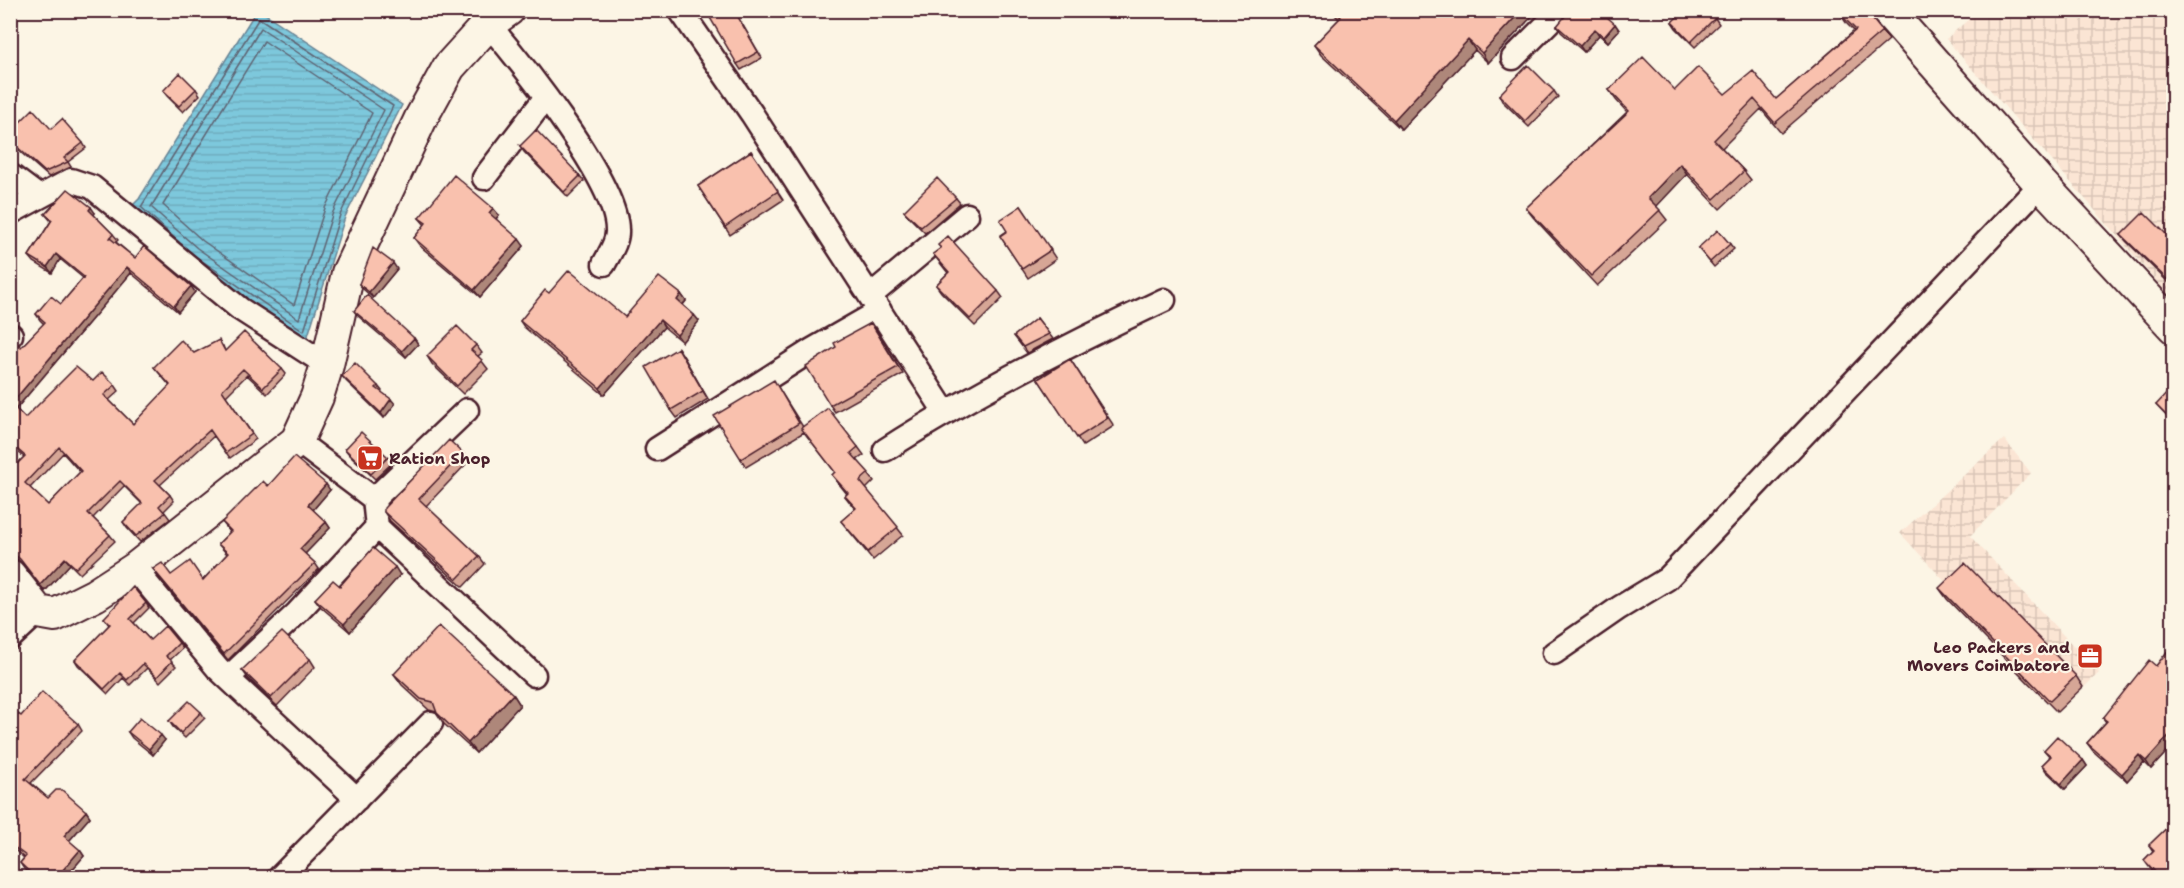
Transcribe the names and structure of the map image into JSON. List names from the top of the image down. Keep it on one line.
{"places":{"supermarket":["Ration Shop"],"office":["Leo Packers and Movers Coimbatore"]}}
